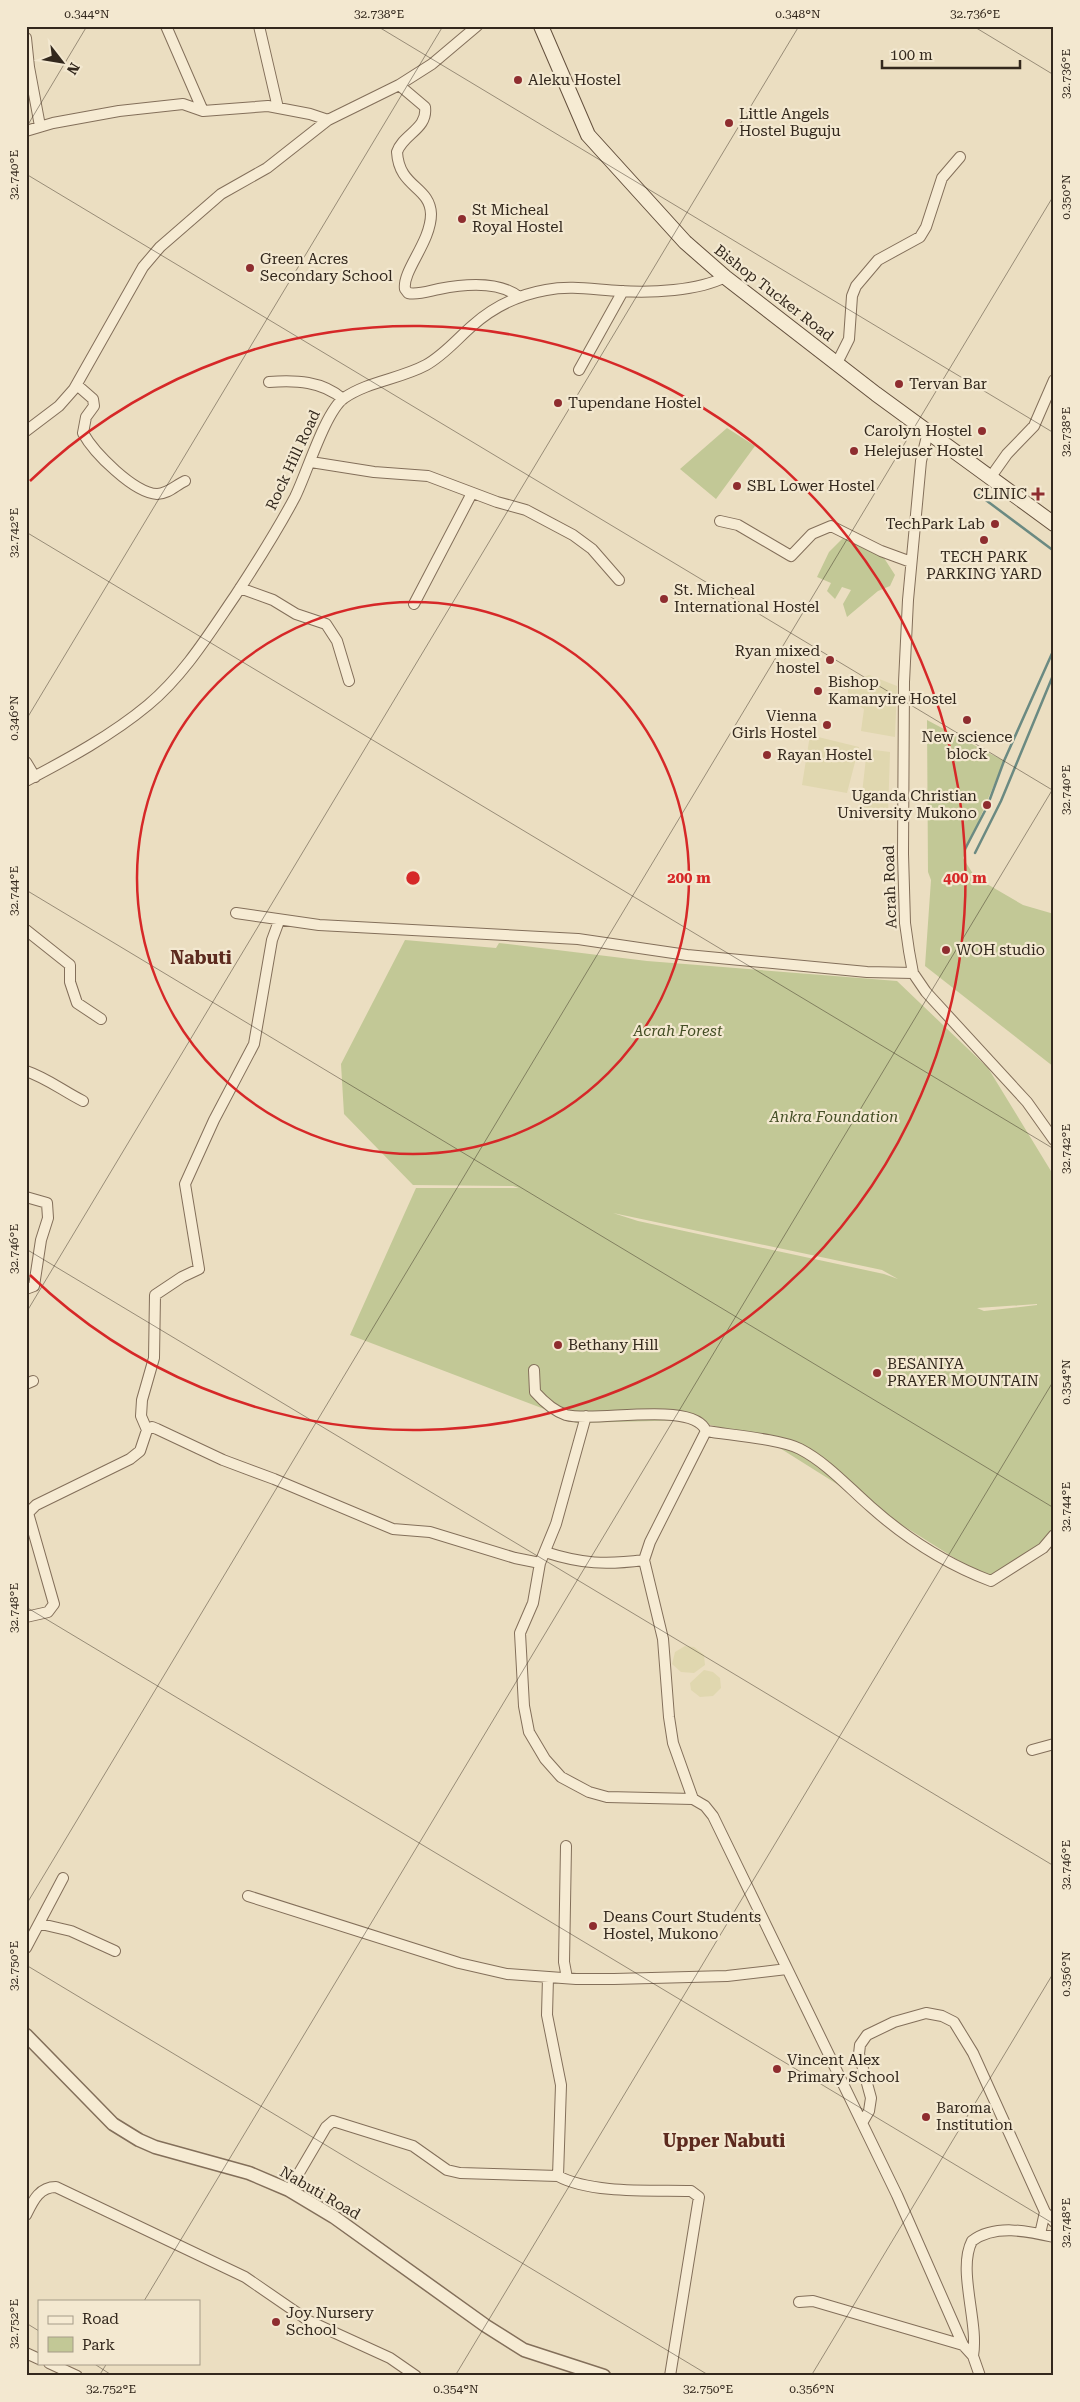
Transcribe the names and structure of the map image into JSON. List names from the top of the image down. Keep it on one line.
{"streets":{"main road":["Bishop Tucker Road"],"street":["Rock Hill Road","Acrah Road","Nabuti Road"]},"crossings":[["Bishop Tucker Road","Rock Hill Road"],["Bishop Tucker Road","Acrah Road"]],"districts":["Nabuti","Upper Nabuti"],"parks":["Acrah Forest","Ankra Foundation"],"places":{"other":["Aleku Hostel","Little Angels Hostel Buguju","St Micheal Royal Hostel","Green Acres Secondary School","Tervan Bar","Tupendane Hostel","Carolyn Hostel","Helejuser Hostel","SBL Lower Hostel","TechPark Lab","TECH PARK PARKING YARD","St. Micheal International Hostel","Ryan mixed hostel","Bishop Kamanyire Hostel","New science block","Vienna Girls Hostel","Rayan Hostel","Uganda Christian University Mukono","WOH studio","Bethany Hill","BESANIYA PRAYER MOUNTAIN","Deans Court Students Hostel, Mukono","Vincent Alex Primary School","Baroma Institution","Joy Nursery School"],"health":["CLINIC"]},"legend":["Road","Park"],"scale_bar":"100 m","north":"bottom right","coordinates":["0.344°N","32.738°E","0.348°N","32.736°E","32.740°E","0.350°N","32.742°E","0.346°N","32.744°E","32.746°E","0.354°N","32.748°E","32.750°E","0.356°N","32.752°E"],"rings":["200 m","400 m"]}
